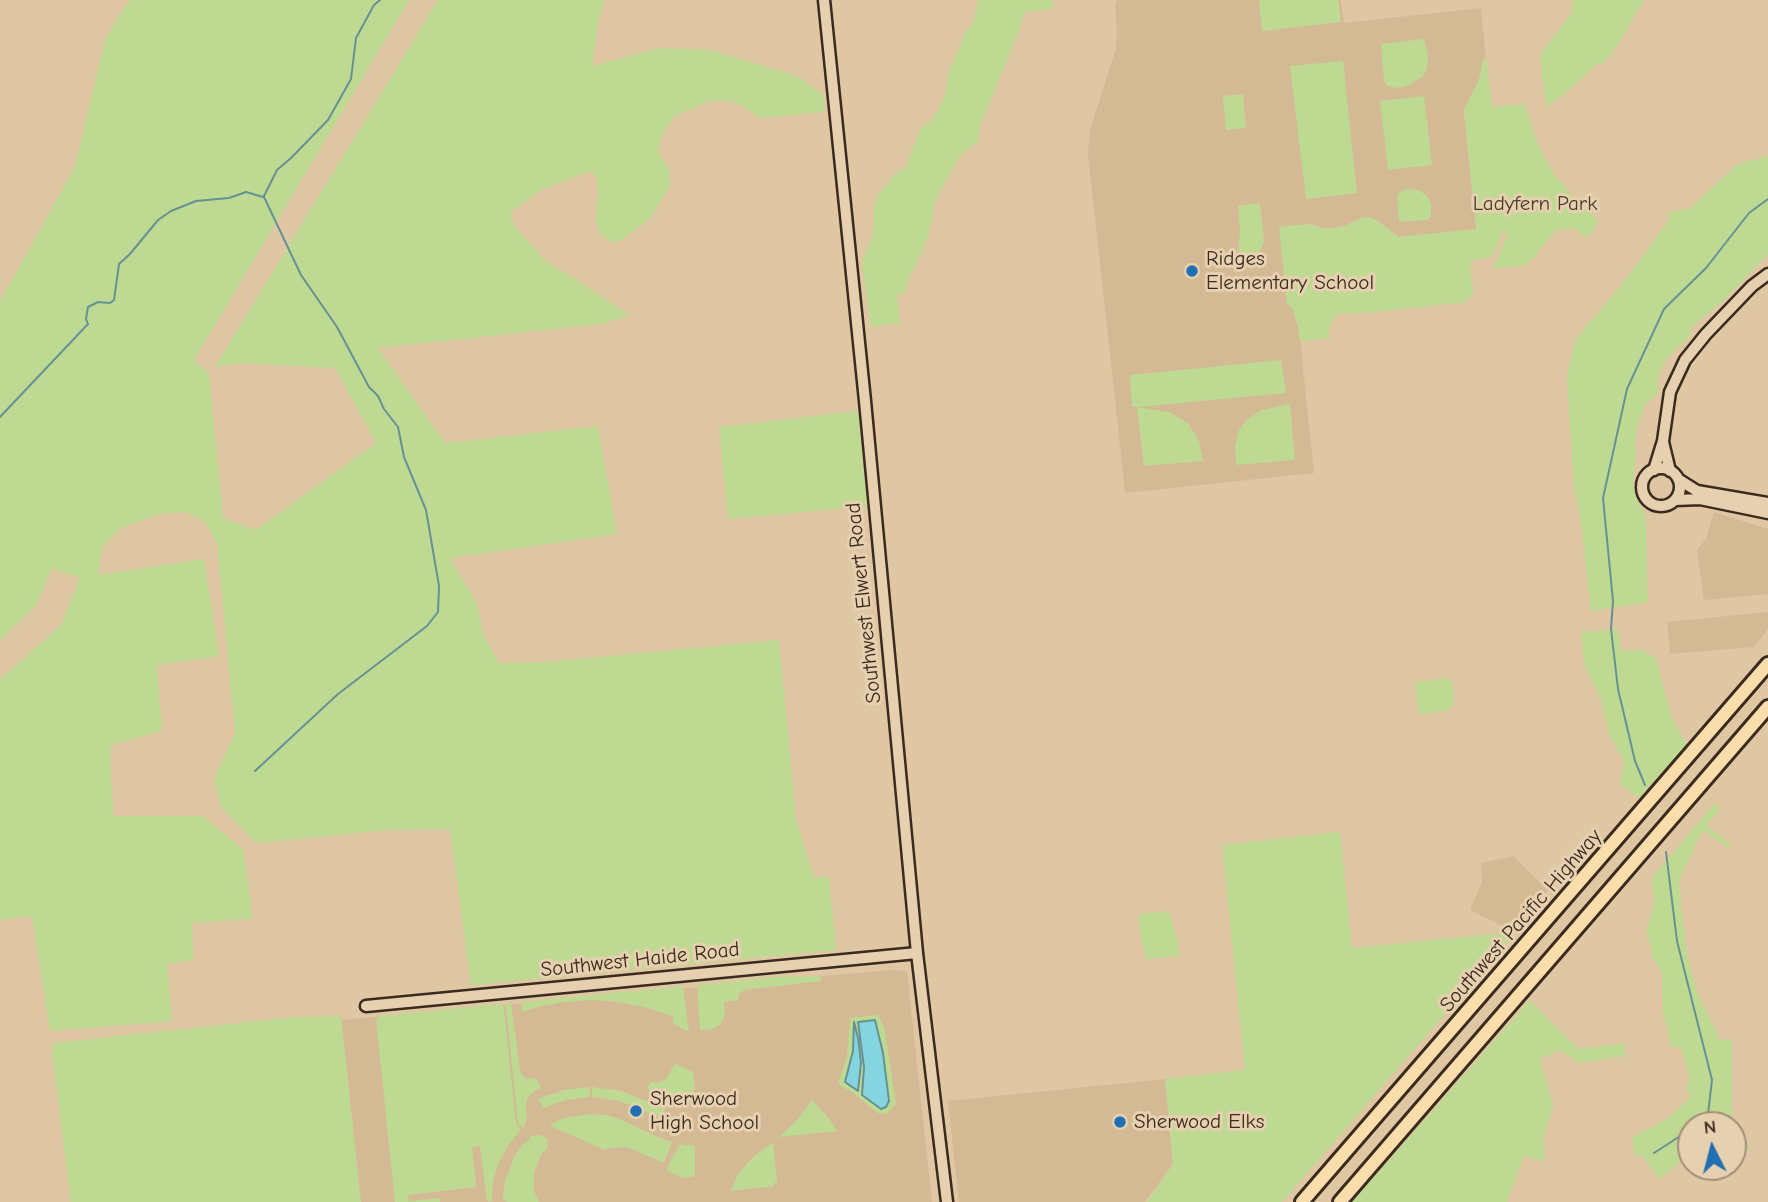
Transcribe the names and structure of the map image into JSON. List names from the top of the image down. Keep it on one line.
{"streets":{"highway":["Southwest Pacific Highway"],"main road":["Southwest Elwert Road","Southwest Haide Road"]},"crossings":[["Southwest Elwert Road","Southwest Haide Road"]],"parks":["Ladyfern Park"],"places":["Ridges Elementary School","Sherwood High School","Sherwood Elks"],"north":"top"}
